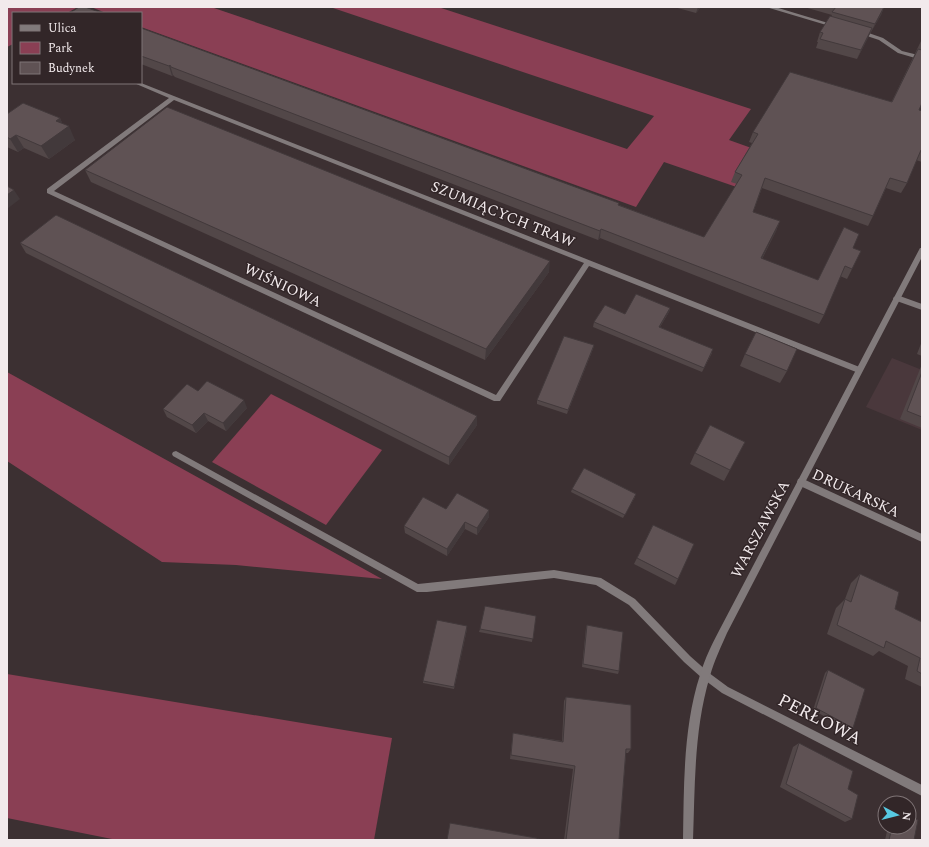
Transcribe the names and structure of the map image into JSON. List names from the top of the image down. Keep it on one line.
{"streets":{"street":["SZUMIĄCYCH TRAW","WIŚNIOWA","DRUKARSKA","WARSZAWSKA","PERŁOWA"]},"crossings":[["SZUMIĄCYCH TRAW","WIŚNIOWA"],["SZUMIĄCYCH TRAW","WARSZAWSKA"],["DRUKARSKA","WARSZAWSKA"],["WARSZAWSKA","PERŁOWA"]],"legend":["Ulica","Park","Budynek"],"north":"right"}
